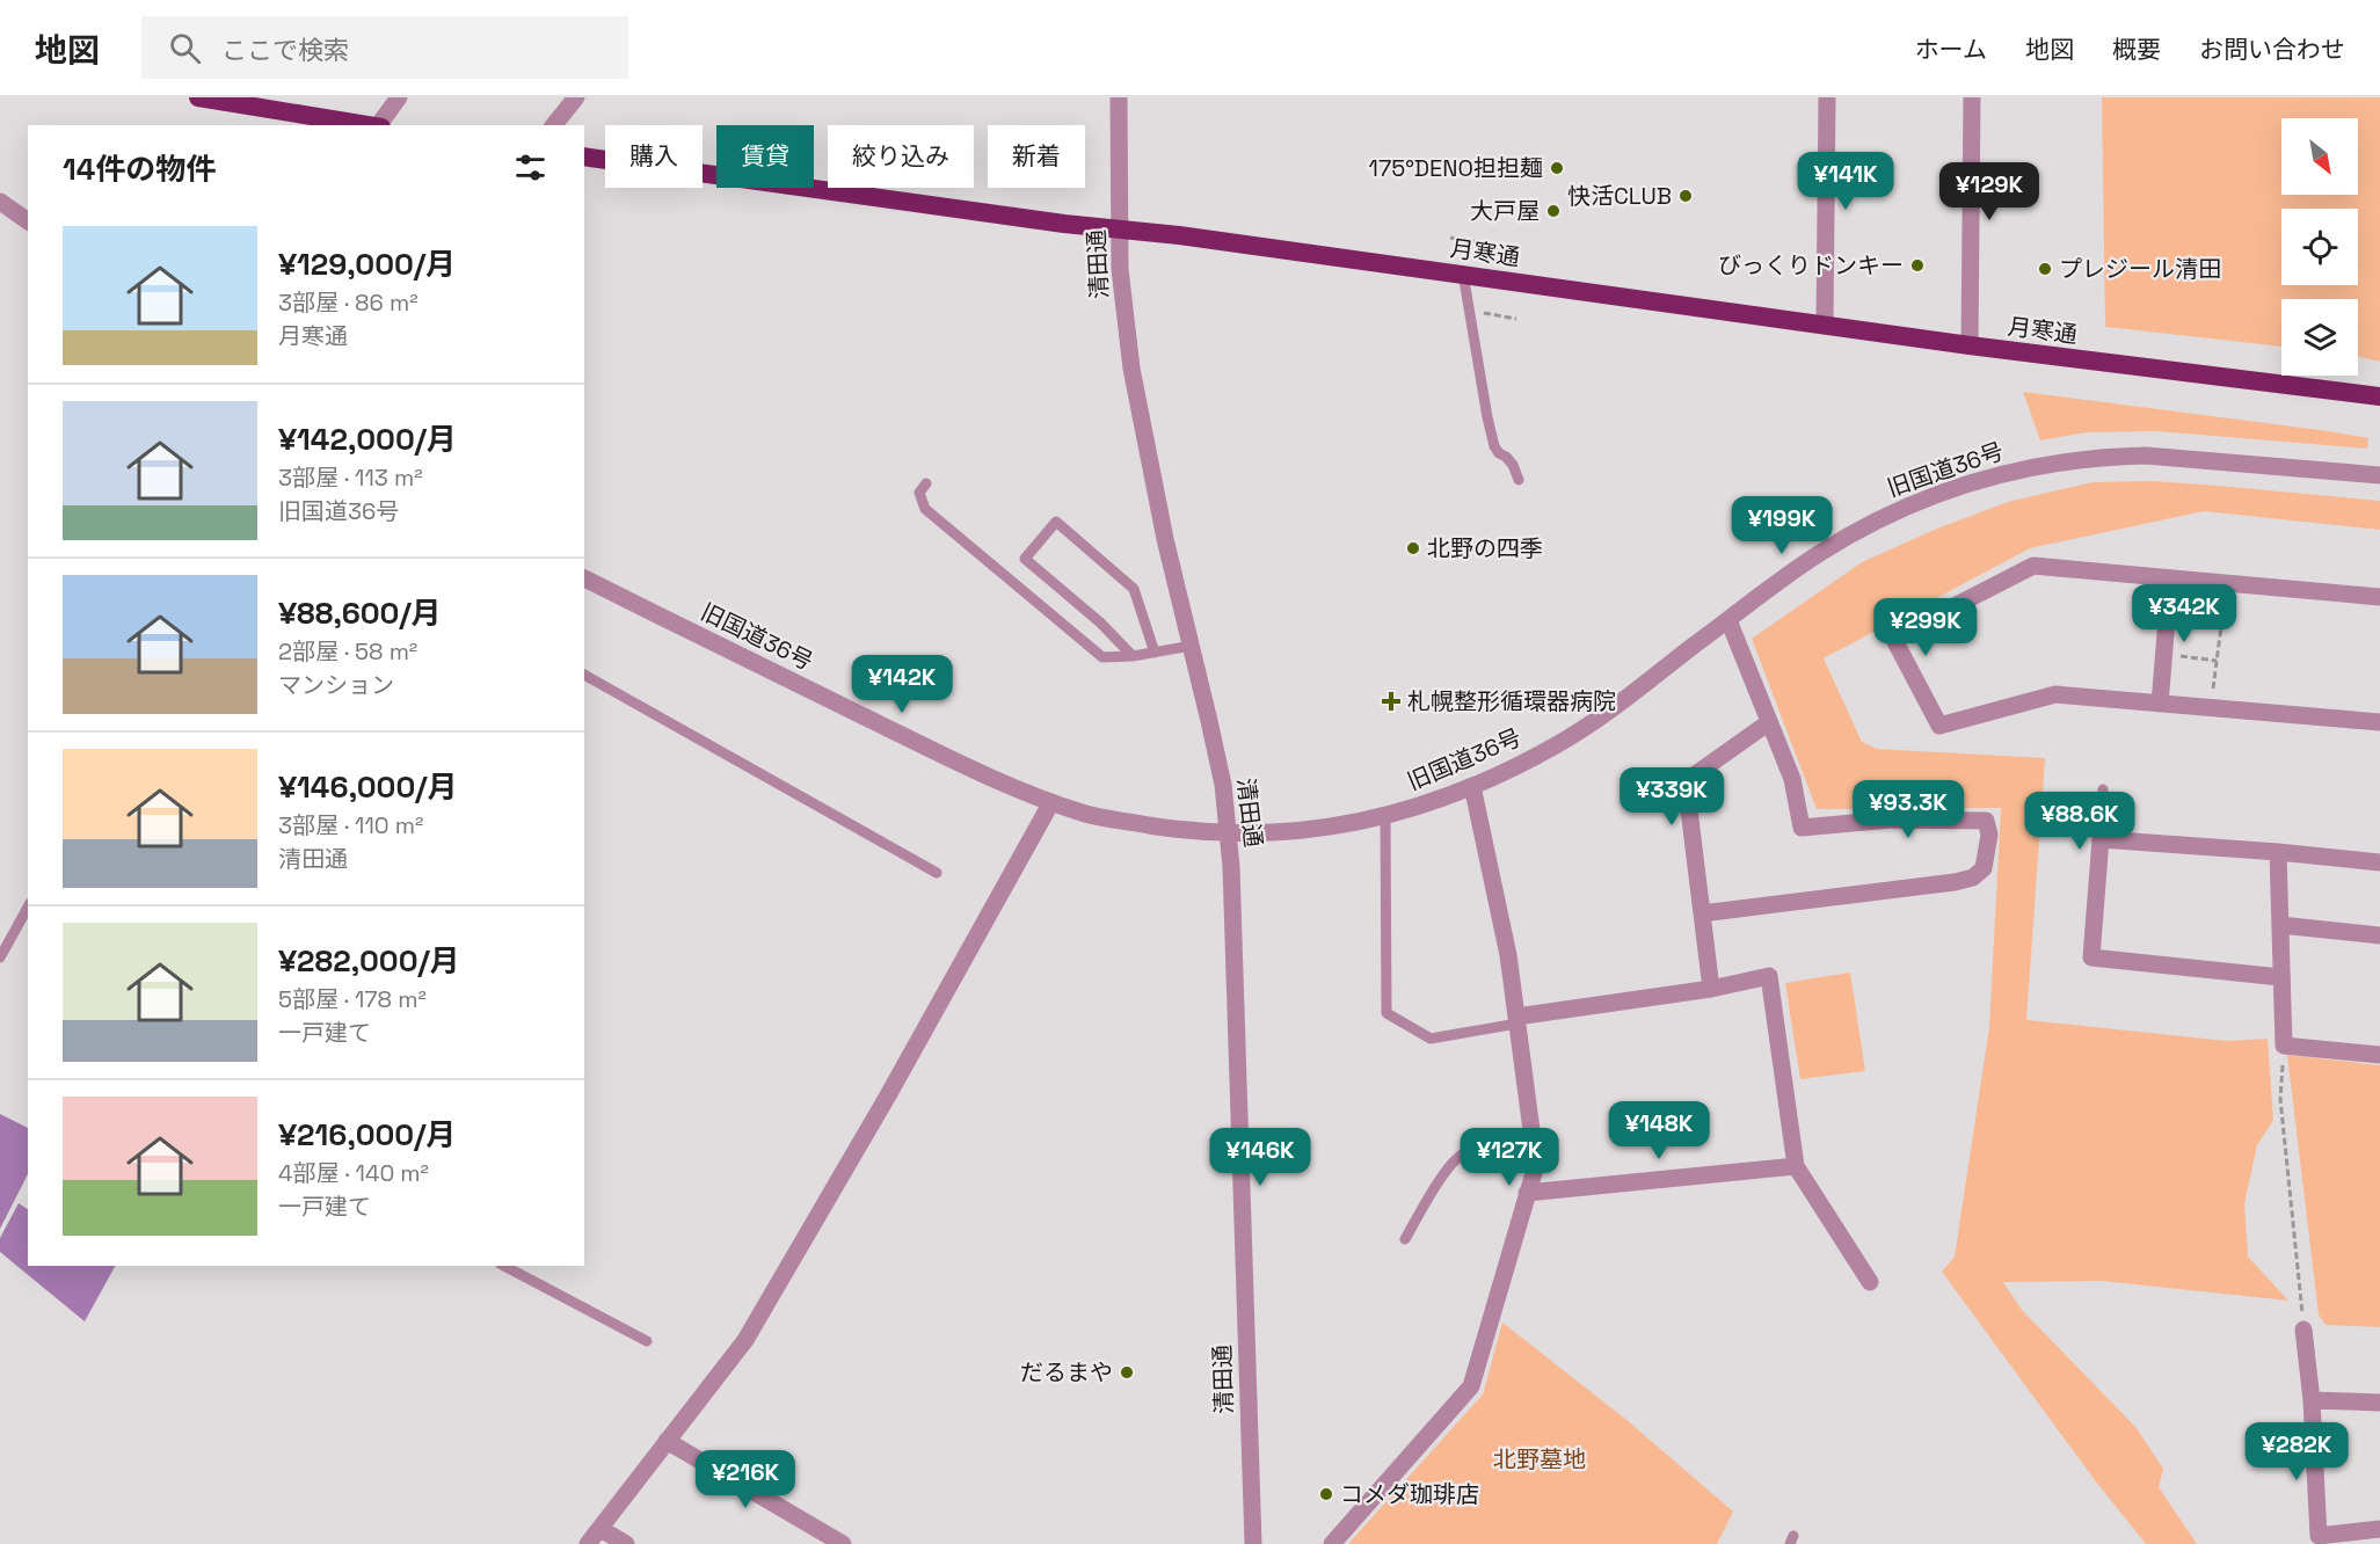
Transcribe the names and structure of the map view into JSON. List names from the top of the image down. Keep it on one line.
{"streets":{"highway":["月寒通"],"street":["清田通","旧国道36号"]},"crossings":[["月寒通","清田通"],["清田通","旧国道36号"]],"parks":["北野墓地"],"places":{"other":["175°DENO担担麺","快活CLUB","大戸屋","びっくりドンキー","プレジール清田","北野の四季","だるまや","コメダ珈琲店"],"health":["札幌整形循環器病院"]},"north":"bottom right","page":{"header":"地図","search":"ここで検索","nav":["ホーム","地図","概要","お問い合わせ"],"chip":["購入","賃貸","絞り込み","新着"],"heading":"14件の物件","price":["¥141K","¥129K","¥199K","¥342K","¥299K","¥142K","¥339K","¥93.3K","¥88.6K","¥148K","¥146K","¥127K","¥282K","¥216K"],"list":[{"name":"¥129,000/月","note":"3部屋 · 86 m² · 月寒通"},{"name":"¥142,000/月","note":"3部屋 · 113 m² · 旧国道36号"},{"name":"¥88,600/月","note":"2部屋 · 58 m² · マンション"},{"name":"¥146,000/月","note":"3部屋 · 110 m² · 清田通"},{"name":"¥282,000/月","note":"5部屋 · 178 m² · 一戸建て"},{"name":"¥216,000/月","note":"4部屋 · 140 m² · 一戸建て"}]}}
